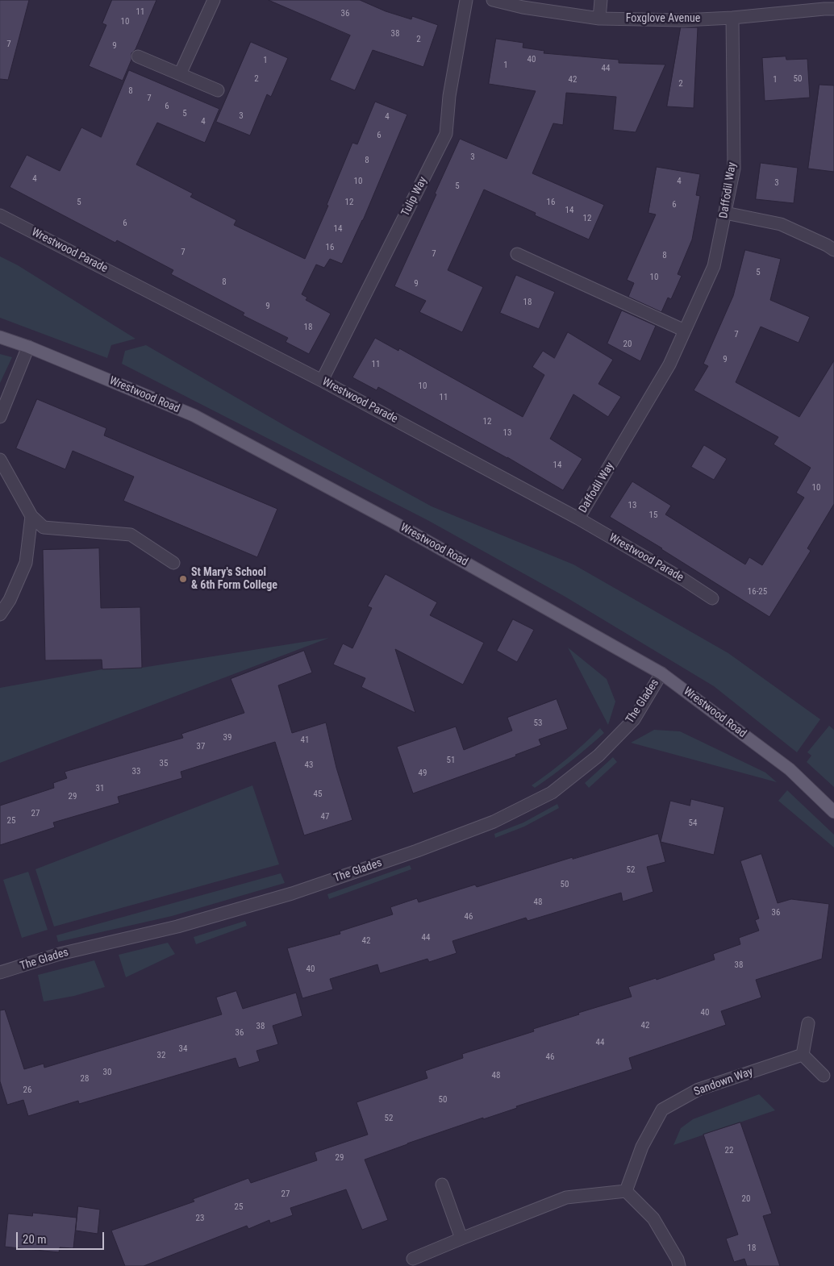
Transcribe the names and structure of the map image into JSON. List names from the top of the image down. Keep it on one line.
{"streets":{"main road":["Wrestwood Road"],"street":["Foxglove Avenue","Daffodil Way","Tulip Way","Wrestwood Parade","The Glades","Sandown Way"]},"crossings":[["Foxglove Avenue","Daffodil Way"],["Daffodil Way","Wrestwood Parade"],["Tulip Way","Wrestwood Parade"],["Wrestwood Road","The Glades"]],"places":["St Mary's School & 6th Form College"],"house_numbers":["11","36","10","38","2","7","9","40","1","1","44","2","50","42","1","2","8","7","6","5","3","4","4","6","3","8","4","10","4","3","5","5","12","16","6","14","12","6","14","16","7","7","8","5","10","8","9","18","9","18","7","20","9","11","10","11","12","13","14","10","13","15","16-25","53","39","41","37","51","35","43","33","49","31","45","29","27","47","25","54","52","50","48","36","46","44","42","38","40","40","42","38","36","44","34","32","46","30","48","28","26","50","52","22","29","27","20","25","23","18"],"scale_bar":"20 m"}
